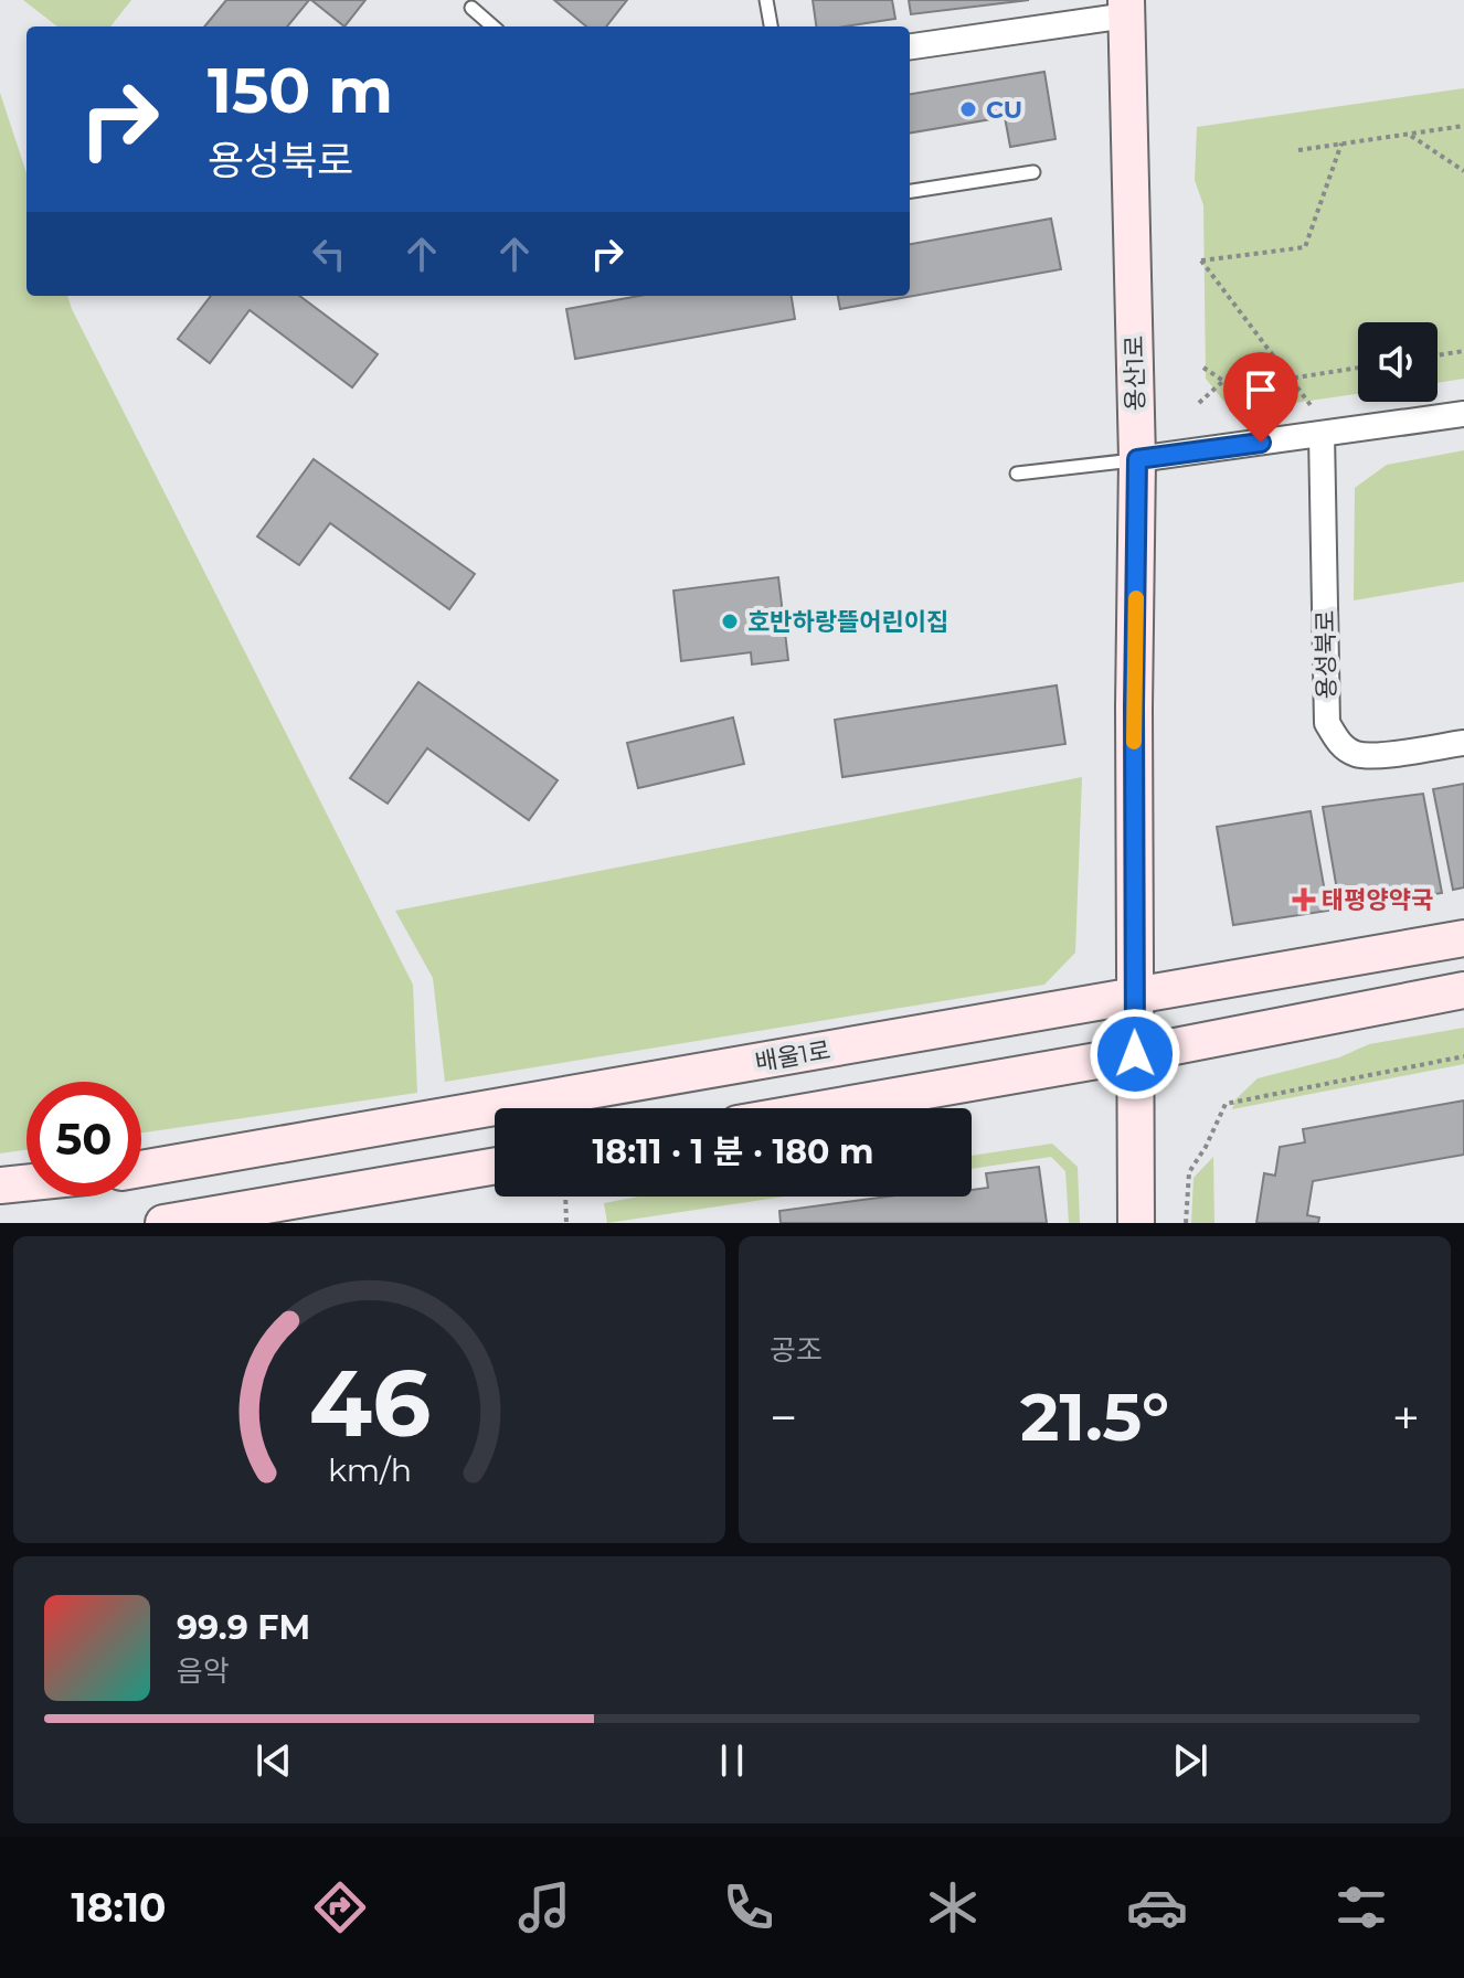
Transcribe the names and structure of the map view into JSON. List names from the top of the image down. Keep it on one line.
{"streets":{"main road":["용산1로","배울1로"],"street":["용성북로"]},"crossings":[["용산1로","배울1로"]],"places":{"other":["CU","호반하랑뜰어린이집"],"health":["태평양약국"]},"page":{"turn":["150 m","용성북로"],"limit":"50","trip":"18:11 · 1 분 · 180 m","tile":"공조","heat":["−","21.5°","+"],"song":["99.9 FM","음악"],"tabs":"18:10","gauge":["46","km/h"]}}
